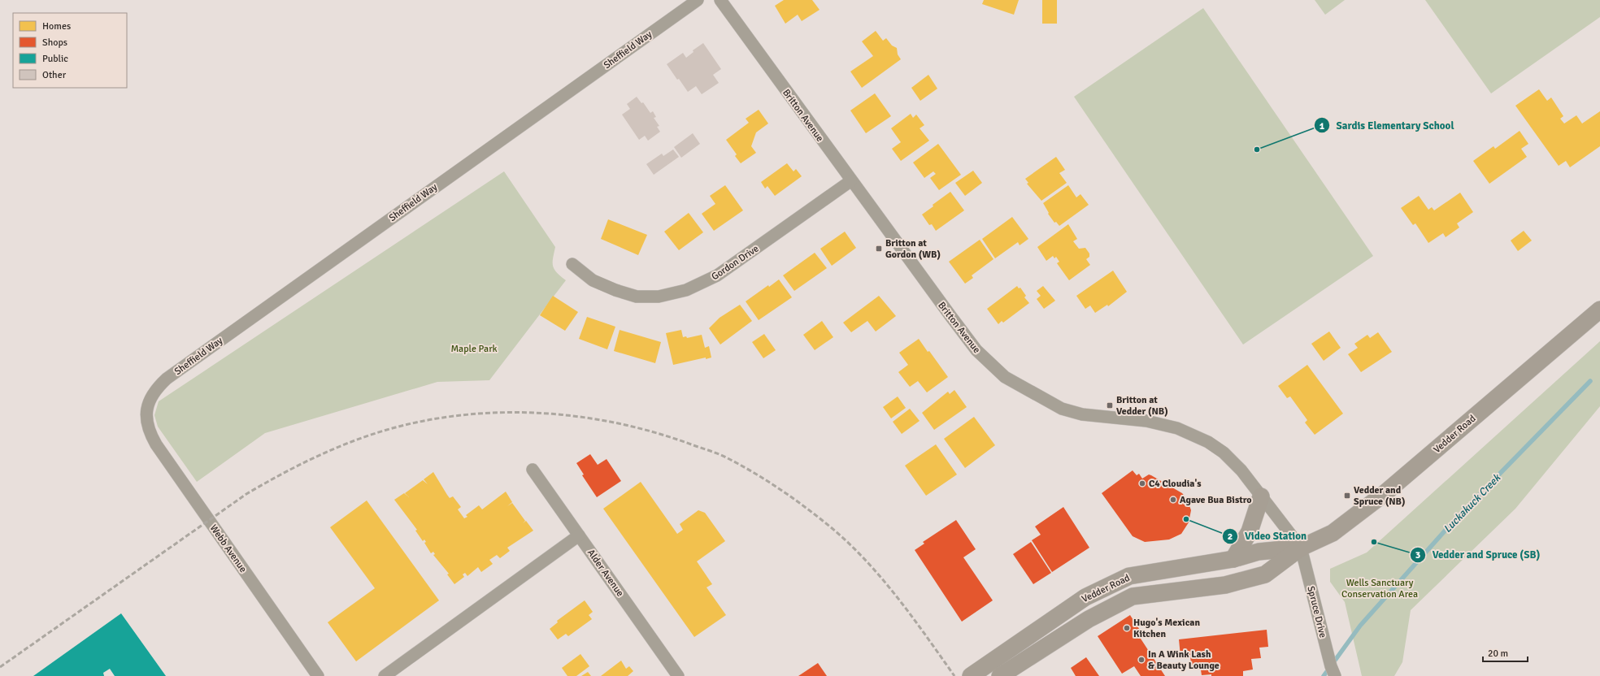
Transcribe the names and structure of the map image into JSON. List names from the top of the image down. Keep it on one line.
{"streets":{"main road":["Vedder Road"],"street":["Sheffield Way","Britton Avenue","Gordon Drive","Webb Avenue","Alder Avenue","Spruce Drive"]},"crossings":[["Sheffield Way","Webb Avenue"],["Britton Avenue","Gordon Drive"],["Britton Avenue","Vedder Road"],["Britton Avenue","Spruce Drive"],["Vedder Road","Spruce Drive"]],"water":["Luckakuck Creek"],"parks":["Maple Park","Wells Sanctuary Conservation Area"],"places":{"other":["Sardis Elementary School","C4 Cloudia's","Agave Bua Bistro","Video Station","Vedder and Spruce (SB)","Hugo's Mexican Kitchen","In A Wink Lash & Beauty Lounge"],"transit":["Britton at Gordon (WB)","Britton at Vedder (NB)","Vedder and Spruce (NB)"]},"legend":["Homes","Shops","Public","Other"],"scale_bar":"20 m"}
